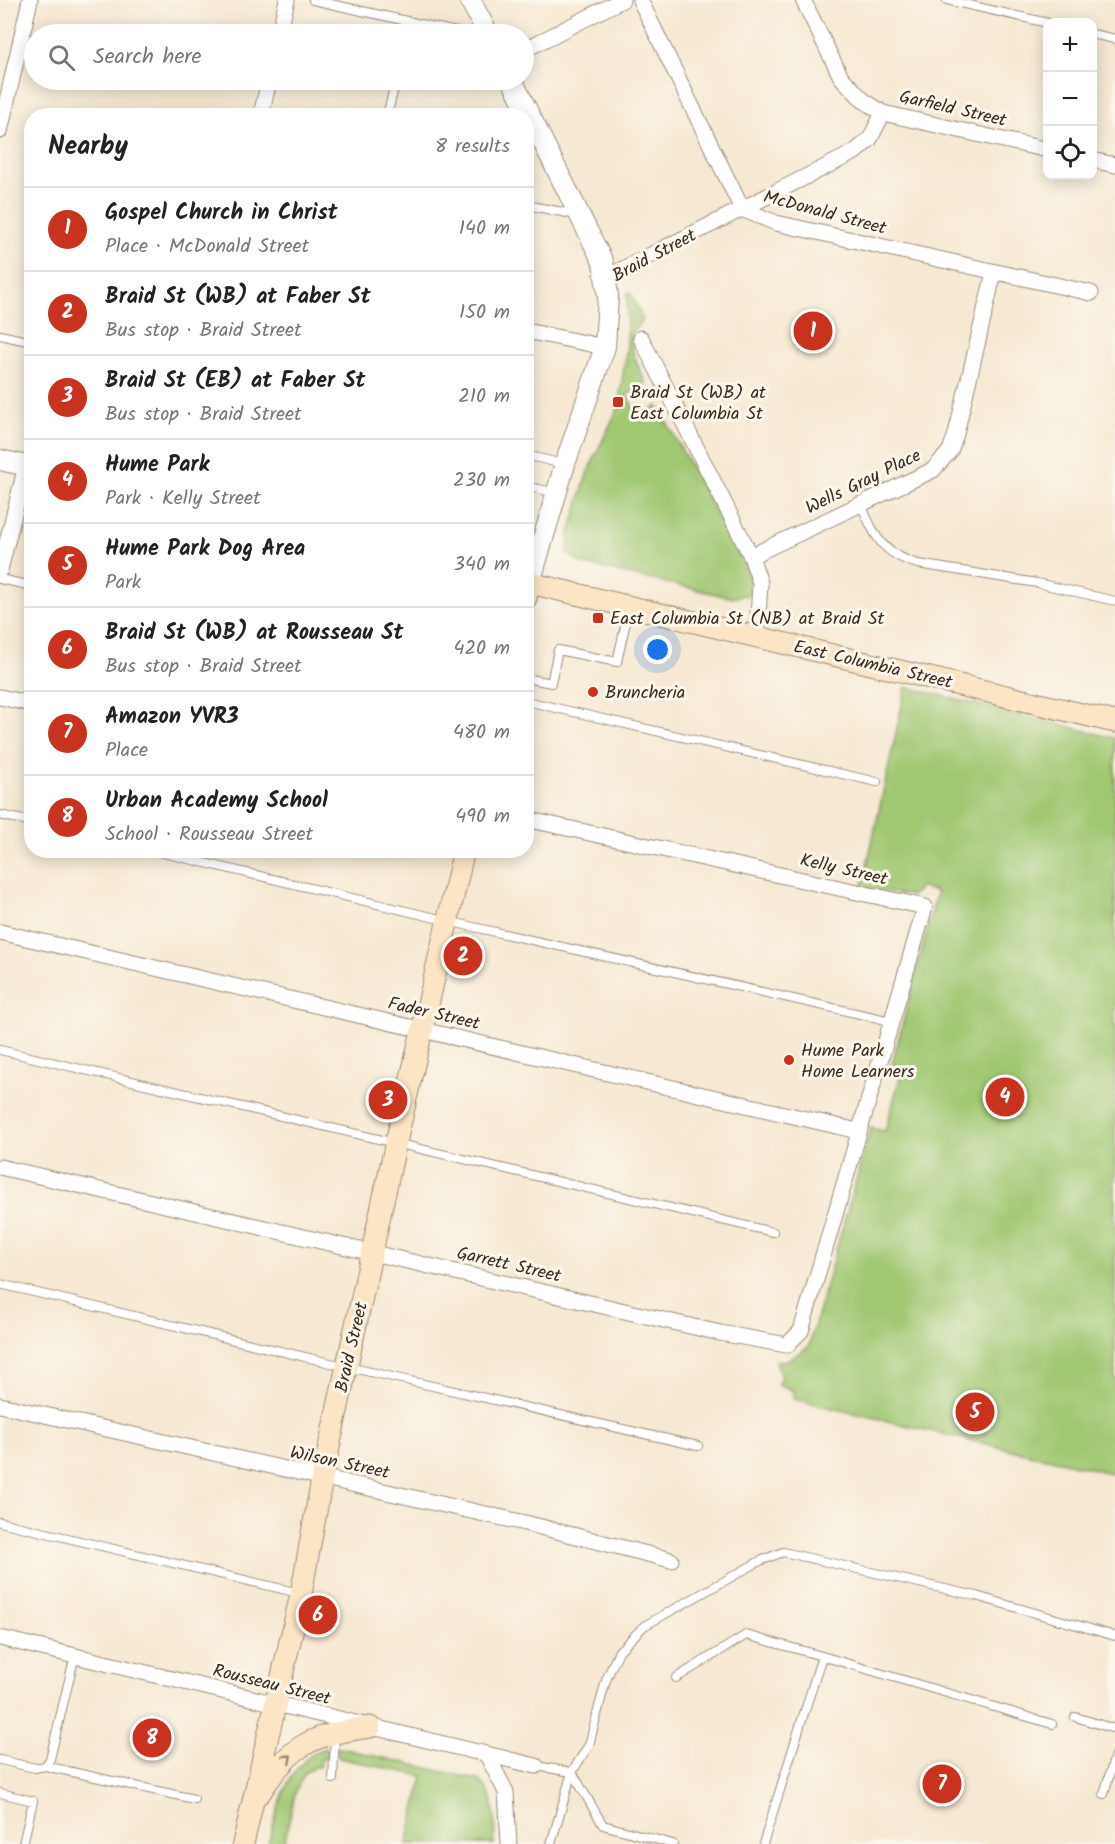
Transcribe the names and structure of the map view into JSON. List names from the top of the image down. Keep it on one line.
{"streets":{"main road":["Braid Street","East Columbia Street"],"street":["Garfield Street","McDonald Street","Wells Gray Place","Kelly Street","Fader Street","Garrett Street","Wilson Street","Rousseau Street"]},"crossings":[["Garfield Street","Braid Street"],["McDonald Street","Braid Street"],["McDonald Street","Wells Gray Place"],["Braid Street","Fader Street"],["Braid Street","Garrett Street"],["Braid Street","Wilson Street"],["Braid Street","Rousseau Street"],["Kelly Street","Fader Street"],["Kelly Street","Garrett Street"],["Fader Street","Garrett Street"]],"places":{"transit":["Braid St (WB) at East Columbia St","East Columbia St (NB) at Braid St"],"other":["Bruncheria","Hume Park Home Learners"]},"page":{"map_buttons":["+","−"],"search":"Search here","heading":["Nearby","8 results"],"list":[{"mark":"1","name":"Gospel Church in Christ","note":"Place · McDonald Street","value":"140 m"},{"mark":"2","name":"Braid St (WB) at Faber St","note":"Bus stop · Braid Street","value":"150 m"},{"mark":"3","name":"Braid St (EB) at Faber St","note":"Bus stop · Braid Street","value":"210 m"},{"mark":"4","name":"Hume Park","note":"Park · Kelly Street","value":"230 m"},{"mark":"5","name":"Hume Park Dog Area","note":"Park","value":"340 m"},{"mark":"6","name":"Braid St (WB) at Rousseau St","note":"Bus stop · Braid Street","value":"420 m"},{"mark":"7","name":"Amazon YVR3","note":"Place","value":"480 m"},{"mark":"8","name":"Urban Academy School","note":"School · Rousseau Street","value":"490 m"}],"pins":["1","2","4","3","5","6","8","7"]}}
